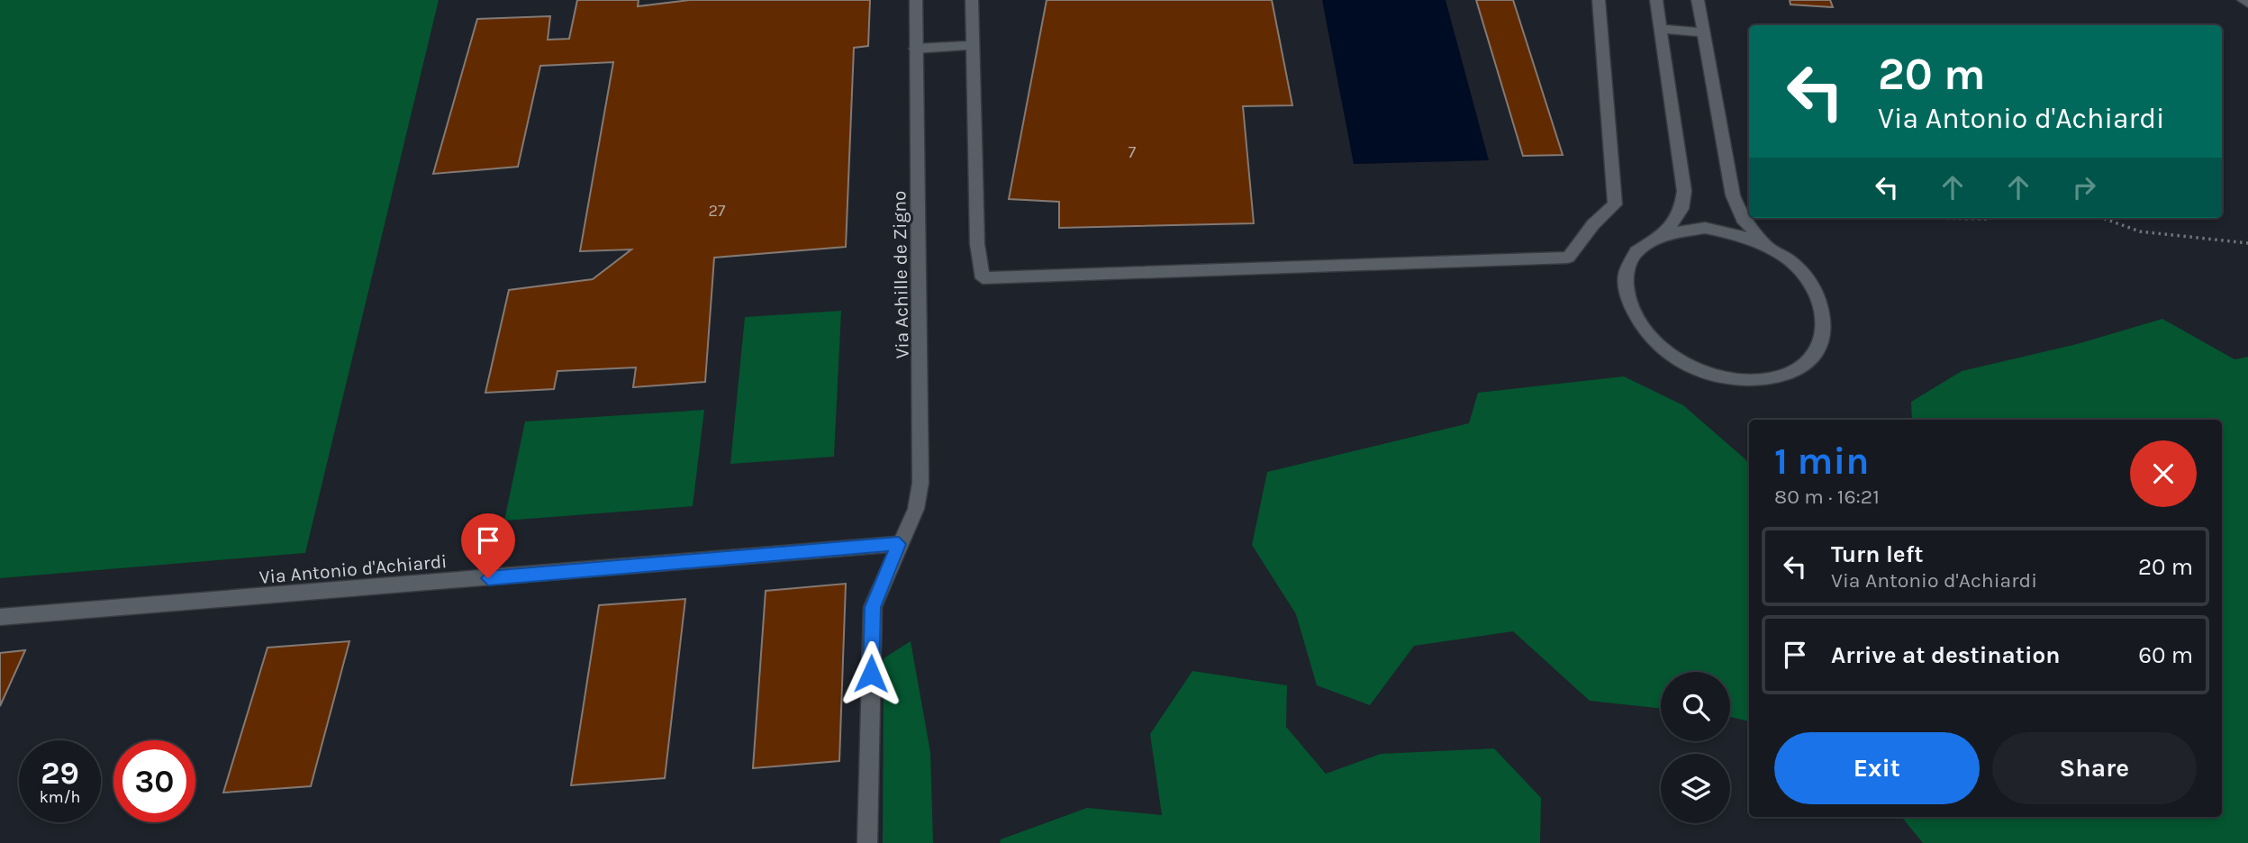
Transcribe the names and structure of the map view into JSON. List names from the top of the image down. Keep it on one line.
{"streets":{"street":["Via Achille de Zigno","Via Antonio d'Achiardi"]},"crossings":[["Via Achille de Zigno","Via Antonio d'Achiardi"]],"house_numbers":["7","27"],"page":{"turn":["20 m","Via Antonio d'Achiardi"],"heading":["1 min","80 m · 16:21"],"list":[{"name":"Turn left","note":"Via Antonio d'Achiardi","value":"20 m"},{"name":"Arrive at destination","value":"60 m"}],"buttons":["Exit","Share"],"speed":"29 km/h","limit":"30"}}
